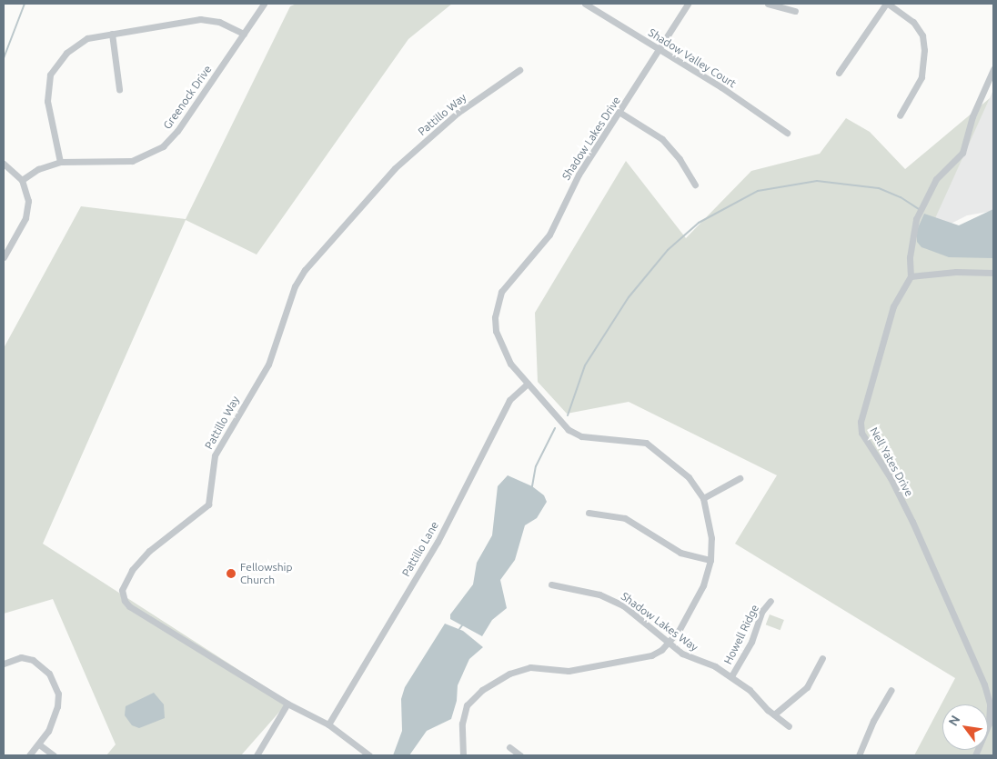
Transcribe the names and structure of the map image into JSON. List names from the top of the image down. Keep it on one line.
{"streets":{"street":["Shadow Valley Court","Greenock Drive","Pattillo Way","Shadow Lakes Drive","Nell Yates Drive","Pattillo Lane","Shadow Lakes Way","Howell Ridge"]},"crossings":[["Shadow Valley Court","Shadow Lakes Drive"],["Pattillo Way","Pattillo Lane"],["Shadow Lakes Drive","Pattillo Lane"],["Shadow Lakes Drive","Shadow Lakes Way"],["Shadow Lakes Way","Howell Ridge"]],"places":["Fellowship Church"],"north":"top left"}
